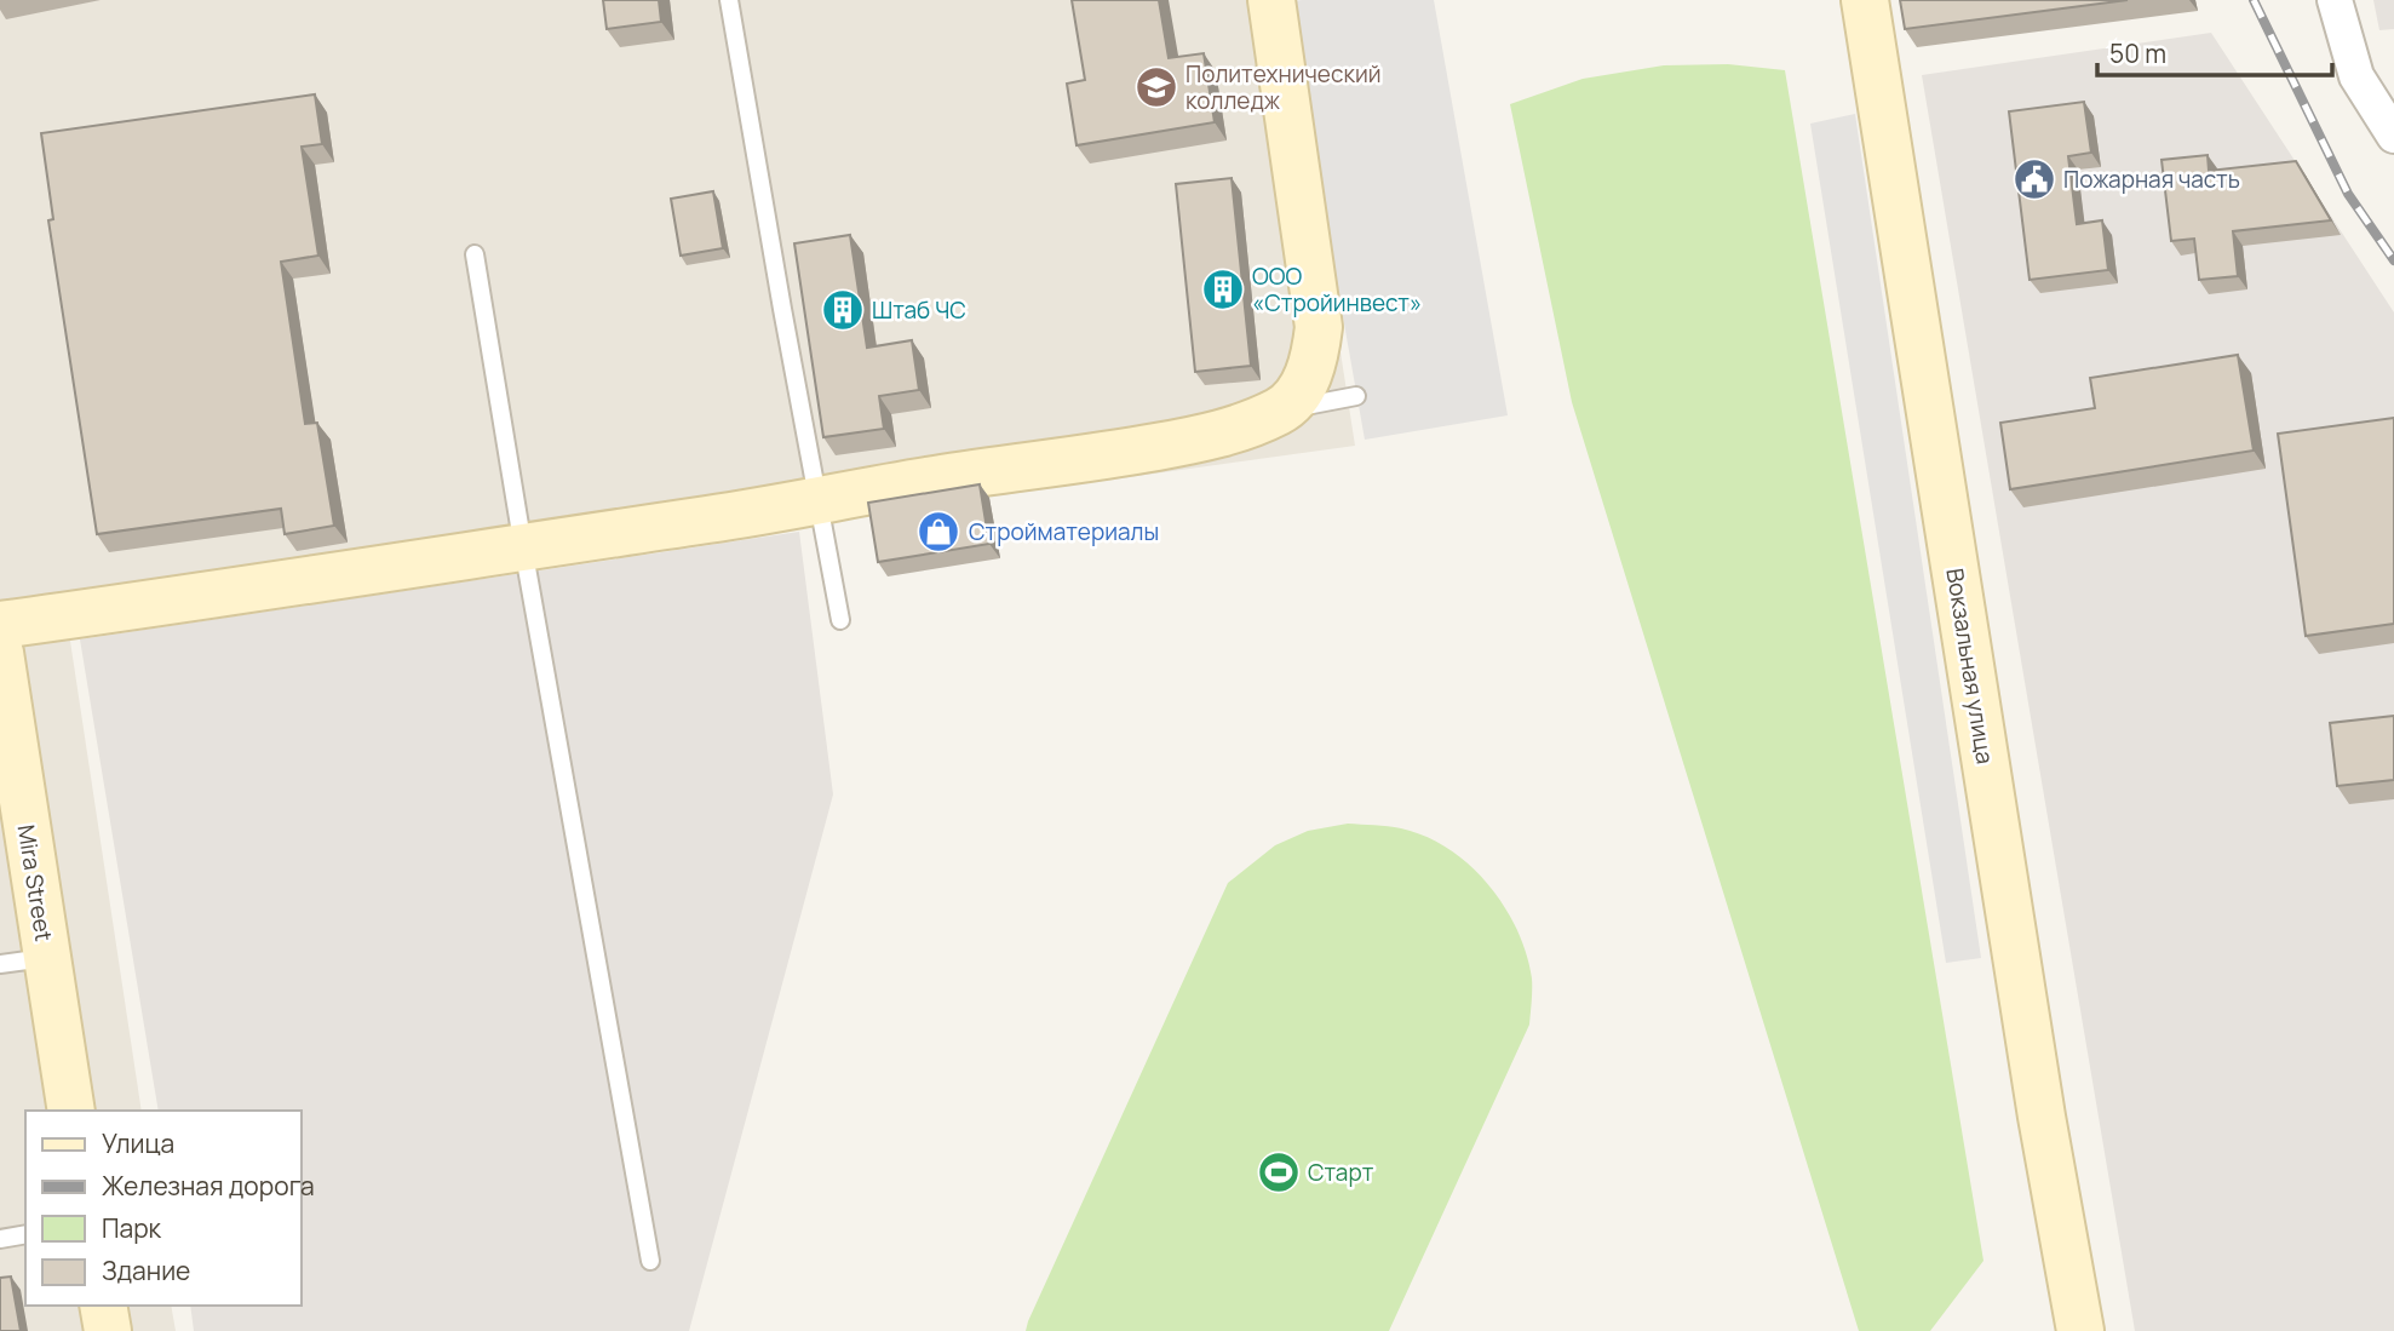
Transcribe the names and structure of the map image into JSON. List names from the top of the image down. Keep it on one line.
{"streets":{"street":["Вокзальная улица","Mira Street"]},"places":{"school or university":["Политехнический колледж"],"public building":["Пожарная часть"],"building":["ООО «Стройинвест»","Штаб ЧС"],"shop":["Стройматериалы"],"sports":["Старт"]},"legend":["Улица","Железная дорога","Парк","Здание"],"scale_bar":"50 m"}
